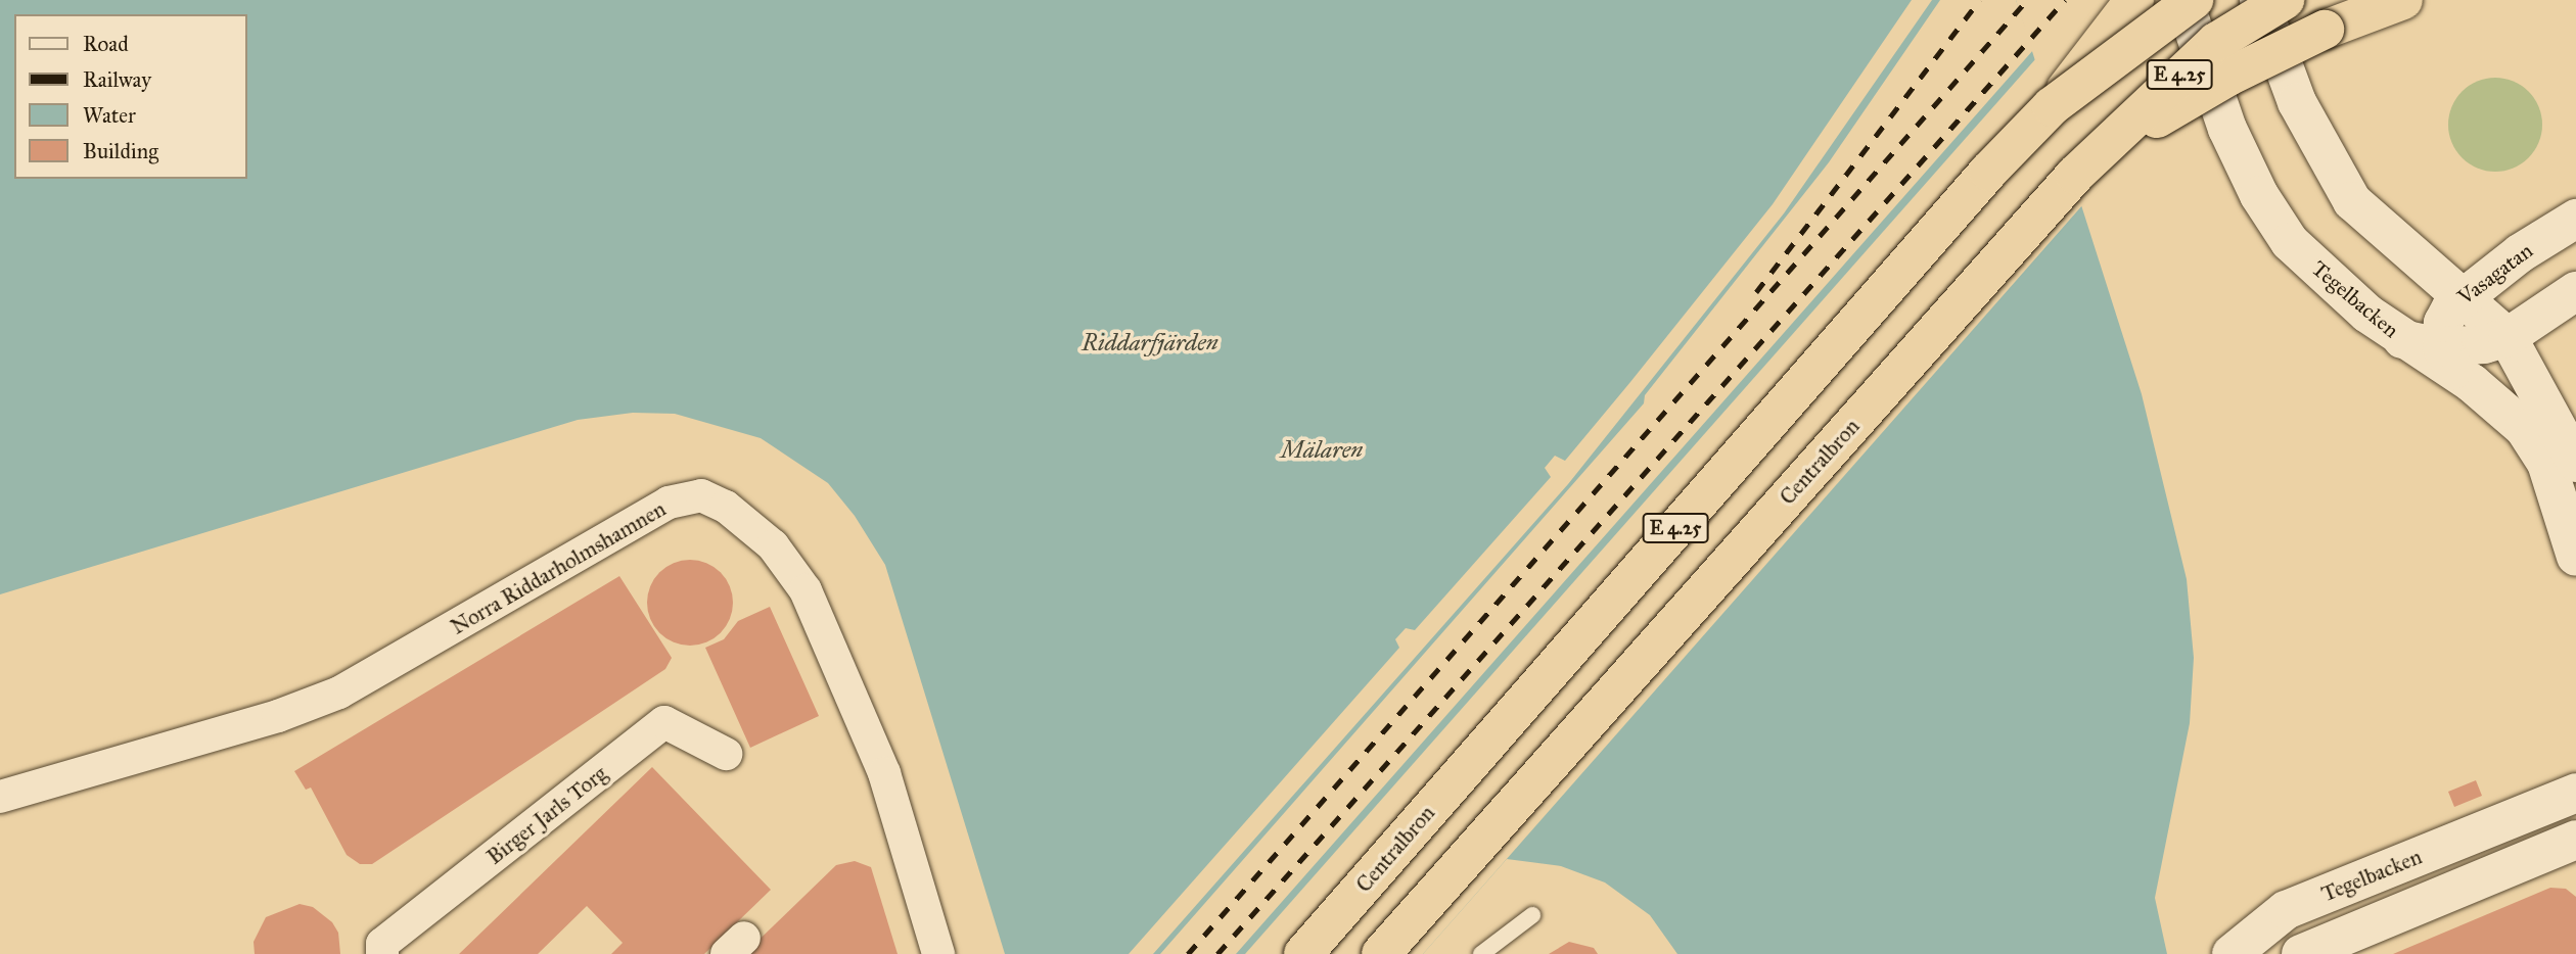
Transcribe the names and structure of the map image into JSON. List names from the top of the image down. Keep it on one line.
{"streets":{"highway":["E 4.25","Centralbron"],"street":["Vasagatan","Tegelbacken","Norra Riddarholmshamnen","Birger Jarls Torg"]},"crossings":[["Vasagatan","Tegelbacken"]],"water":["Riddarfjärden","Mälaren"],"legend":["Road","Railway","Water","Building"]}
